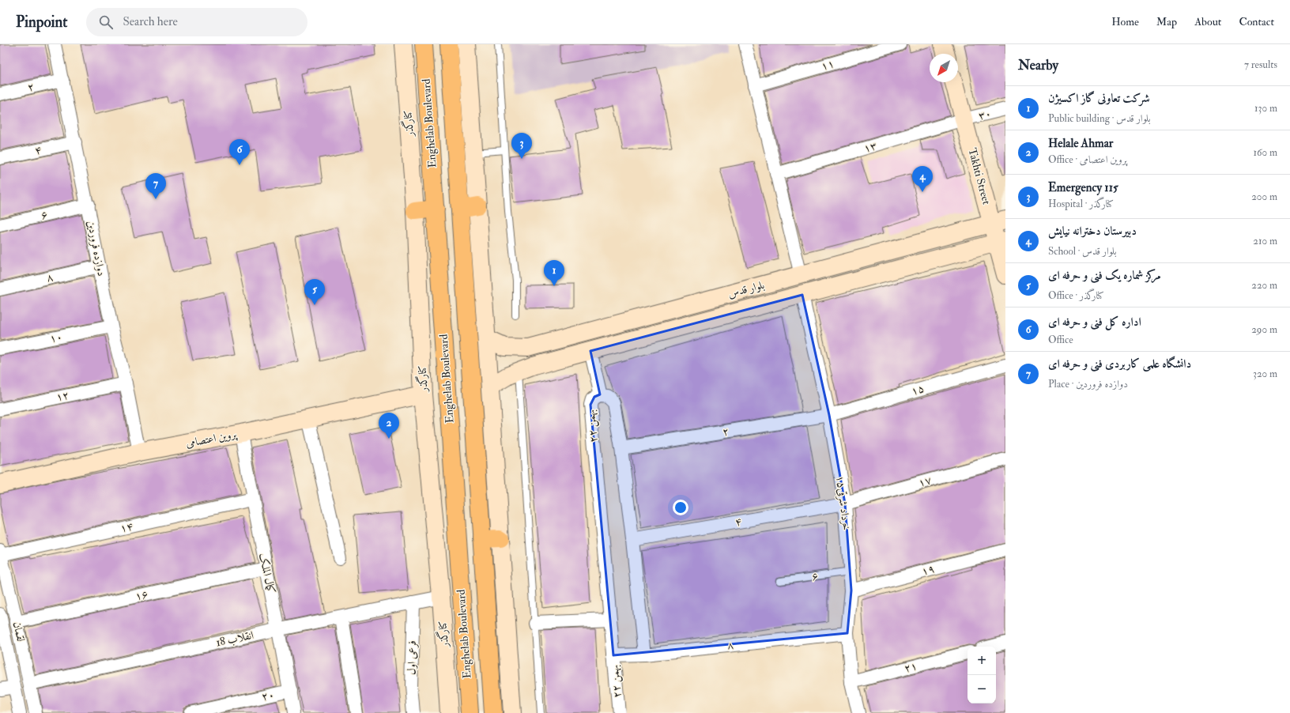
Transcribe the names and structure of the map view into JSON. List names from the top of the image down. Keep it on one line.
{"streets":{"main road":["کنارگذر","Enghelab Boulevard","Takhti Street","بلوار قدس","پروین اعتصامی"],"street":["۱۱","۲","۳۰","۱۳","۴","۶","دوازده فروردین","۸","۱۰","۱۵","۱۲","۲۲ بهمن","۱۷","۱۵خرداد شرقی","۱۴","۱۹","کمال الملک","۱۶","لقمان","انقلاب 18","فرعی اول","۲۱","۲۰"]},"crossings":[["۲","دوازده فروردین"],["۲","۱۵"],["۲","۲۲ بهمن"],["۲","۱۵خرداد شرقی"],["۳۰","۱۳"],["۳۰","Takhti Street"],["کنارگذر","پروین اعتصامی"],["کنارگذر","انقلاب 18"],["۱۳","Takhti Street"],["۴","دوازده فروردین"],["۴","۲۲ بهمن"],["۴","۱۷"],["۴","۱۵خرداد شرقی"],["Takhti Street","بلوار قدس"],["۶","دوازده فروردین"],["۶","۱۵خرداد شرقی"],["دوازده فروردین","۸"],["دوازده فروردین","۱۰"],["دوازده فروردین","۱۲"],["دوازده فروردین","پروین اعتصامی"],["۸","۲۲ بهمن"],["۸","۱۵خرداد شرقی"],["بلوار قدس","۱۵خرداد شرقی"],["۱۵","۱۵خرداد شرقی"],["پروین اعتصامی","کمال الملک"],["۱۷","۱۵خرداد شرقی"],["۱۵خرداد شرقی","۱۹"],["۱۵خرداد شرقی","۲۱"],["۱۴","کمال الملک"],["۱۴","لقمان"],["کمال الملک","۱۶"],["کمال الملک","انقلاب 18"],["کمال الملک","۲۰"],["۱۶","لقمان"],["لقمان","انقلاب 18"],["انقلاب 18","فرعی اول"]],"north":"bottom left","page":{"header":"Pinpoint","search":"Search here","nav":["Home","Map","About","Contact"],"heading":["Nearby","7 results"],"list":[{"mark":"1","name":"شرکت تعاونی گاز اکسیژن","note":"Public building · بلوار قدس","value":"130 m"},{"mark":"2","name":"Helale Ahmar","note":"Office · پروین اعتصامی","value":"160 m"},{"mark":"3","name":"Emergency 115","note":"Hospital · کنارگذر","value":"200 m"},{"mark":"4","name":"دبیرستان دخترانه نیایش","note":"School · بلوار قدس","value":"210 m"},{"mark":"5","name":"مرکز شماره یک فنی و حرفه ای","note":"Office · کنارگذر","value":"220 m"},{"mark":"6","name":"اداره کل فنی و حرفه ای","note":"Office","value":"290 m"},{"mark":"7","name":"دانشگاه علمی کاربردی فنی و حرفه ای","note":"Place · دوازده فروردین","value":"320 m"}],"pins":["3","6","4","7","1","5","2"],"map_buttons":["+","−"]}}
